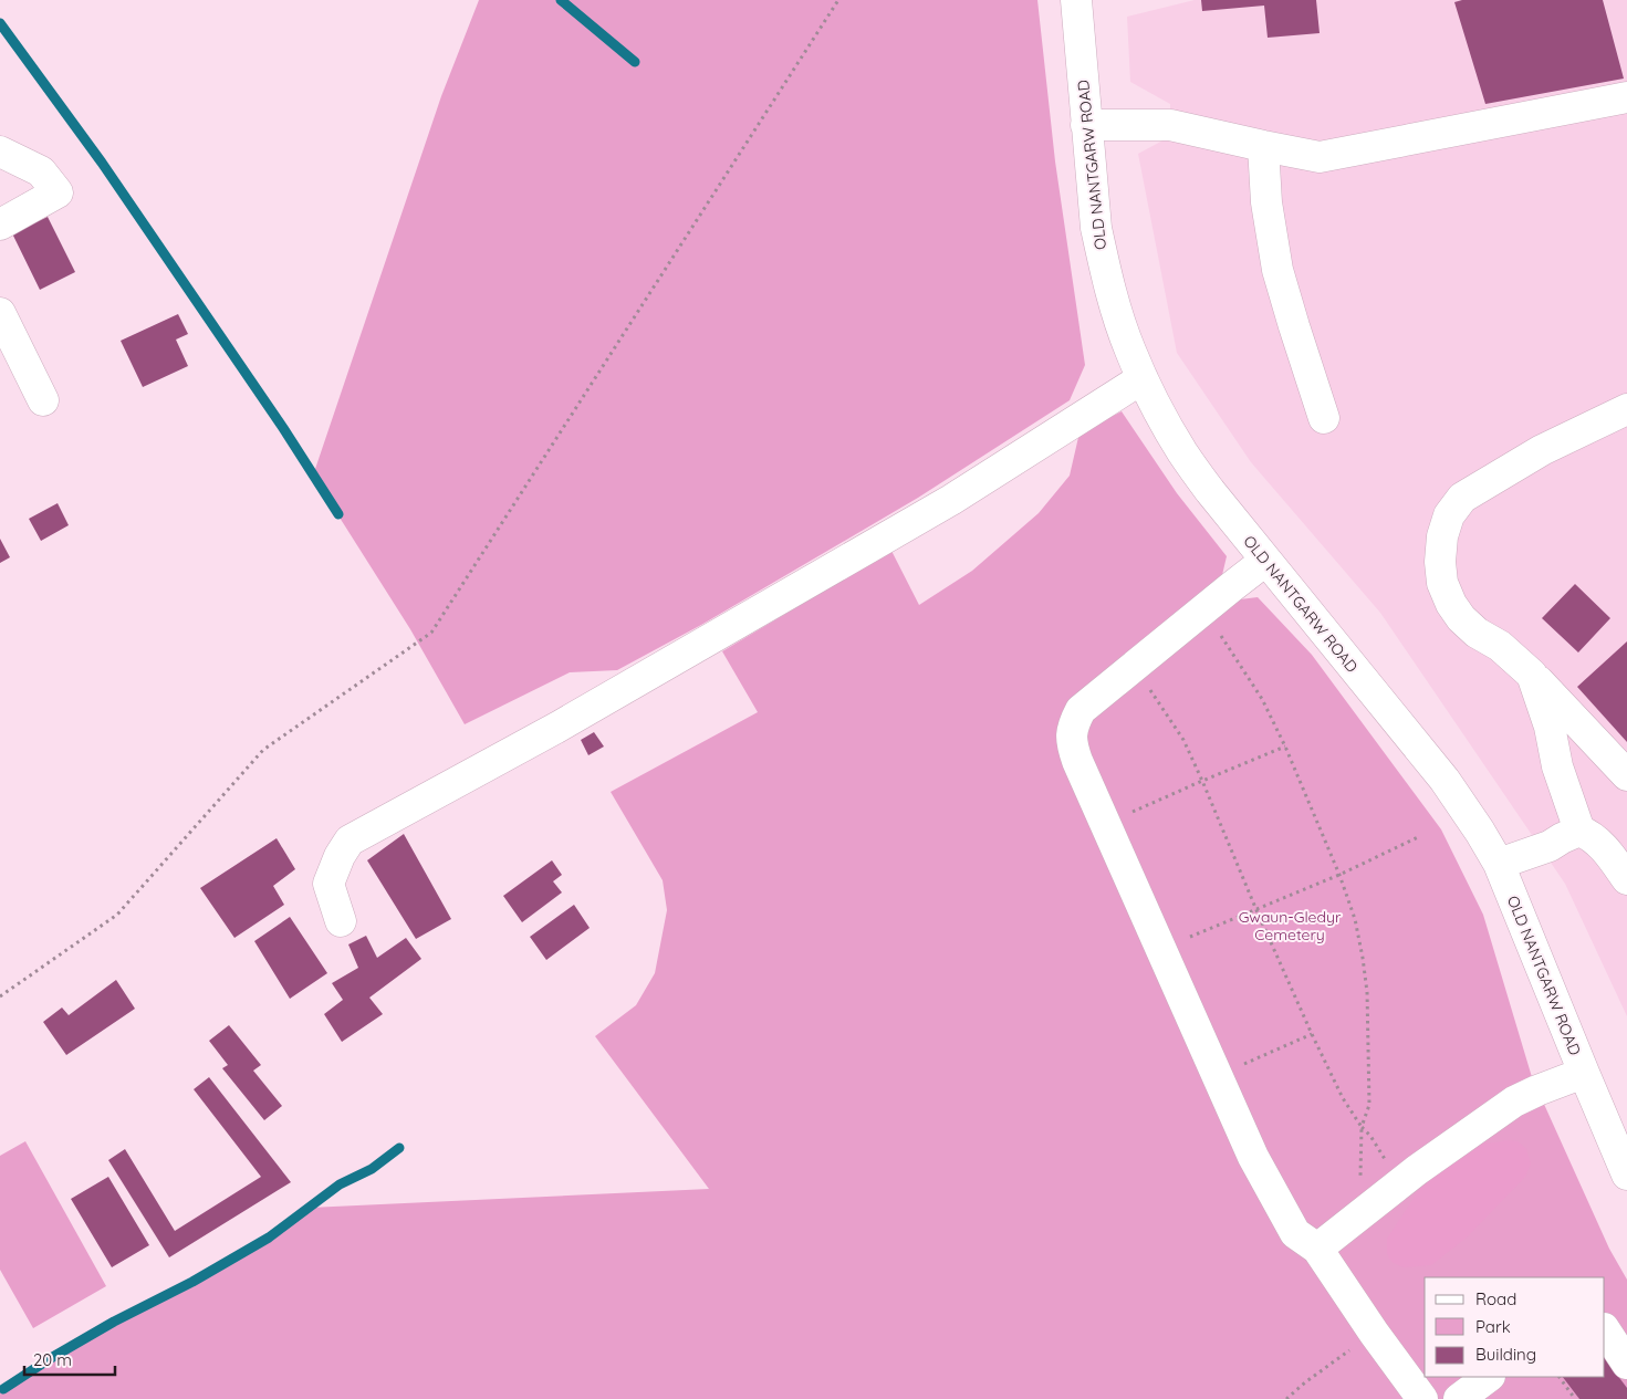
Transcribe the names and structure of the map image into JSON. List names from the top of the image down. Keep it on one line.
{"streets":{"street":["OLD NANTGARW ROAD"]},"parks":["Gwaun-Gledyr Cemetery"],"legend":["Road","Park","Building"],"scale_bar":"20 m"}
